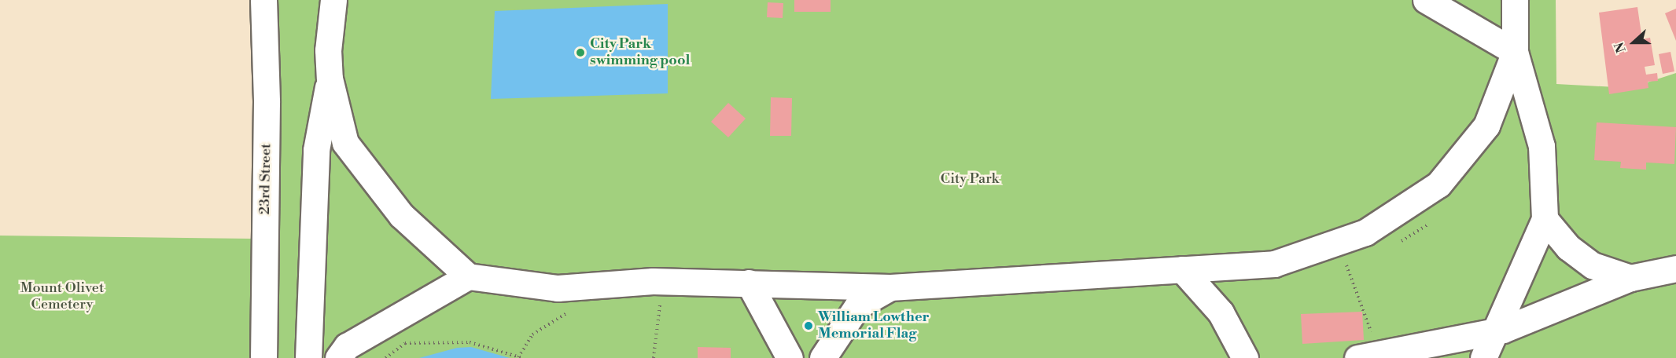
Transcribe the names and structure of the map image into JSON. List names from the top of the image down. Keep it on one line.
{"streets":{"street":["23rd Street"]},"parks":["City Park","Mount Olivet Cemetery"],"places":["City Park swimming pool","William Lowther Memorial Flag"],"north":"left"}
